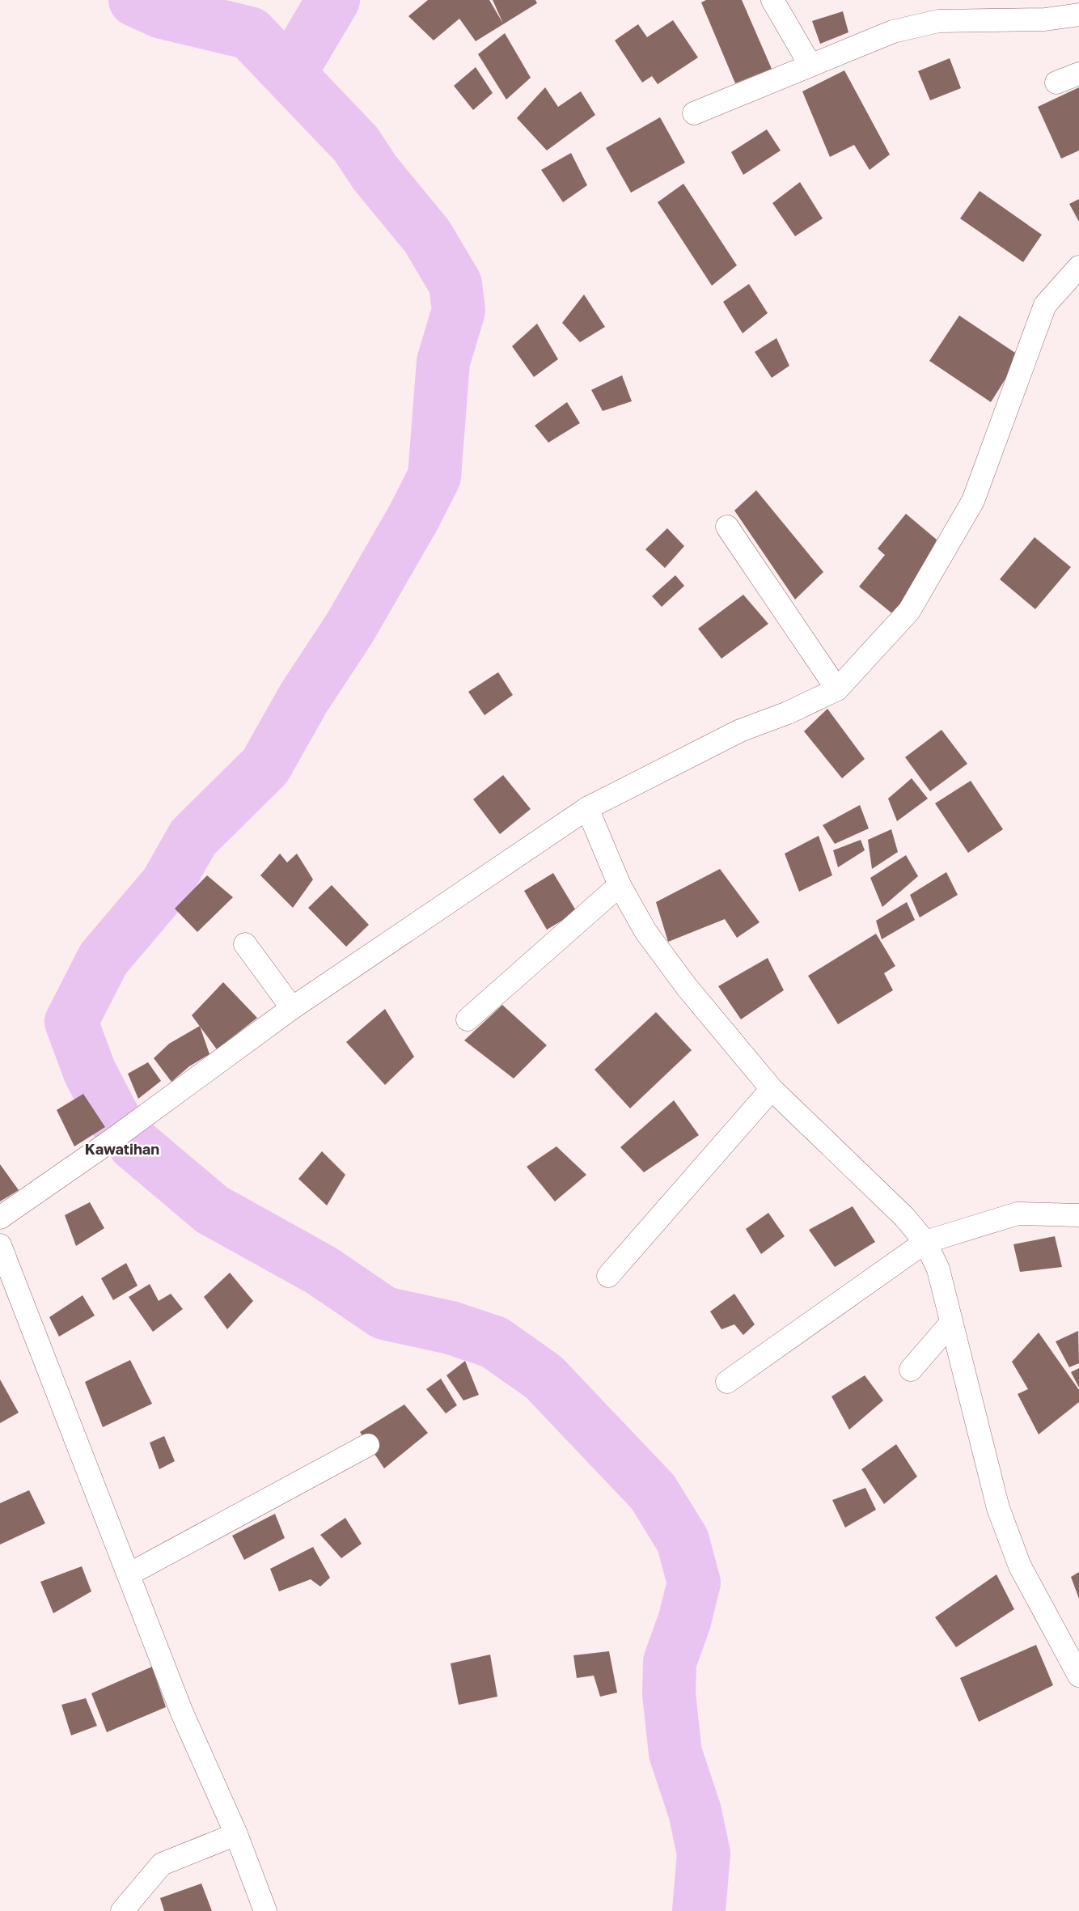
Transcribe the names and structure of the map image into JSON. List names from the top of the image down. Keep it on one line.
{"districts":["Kawatihan"]}
